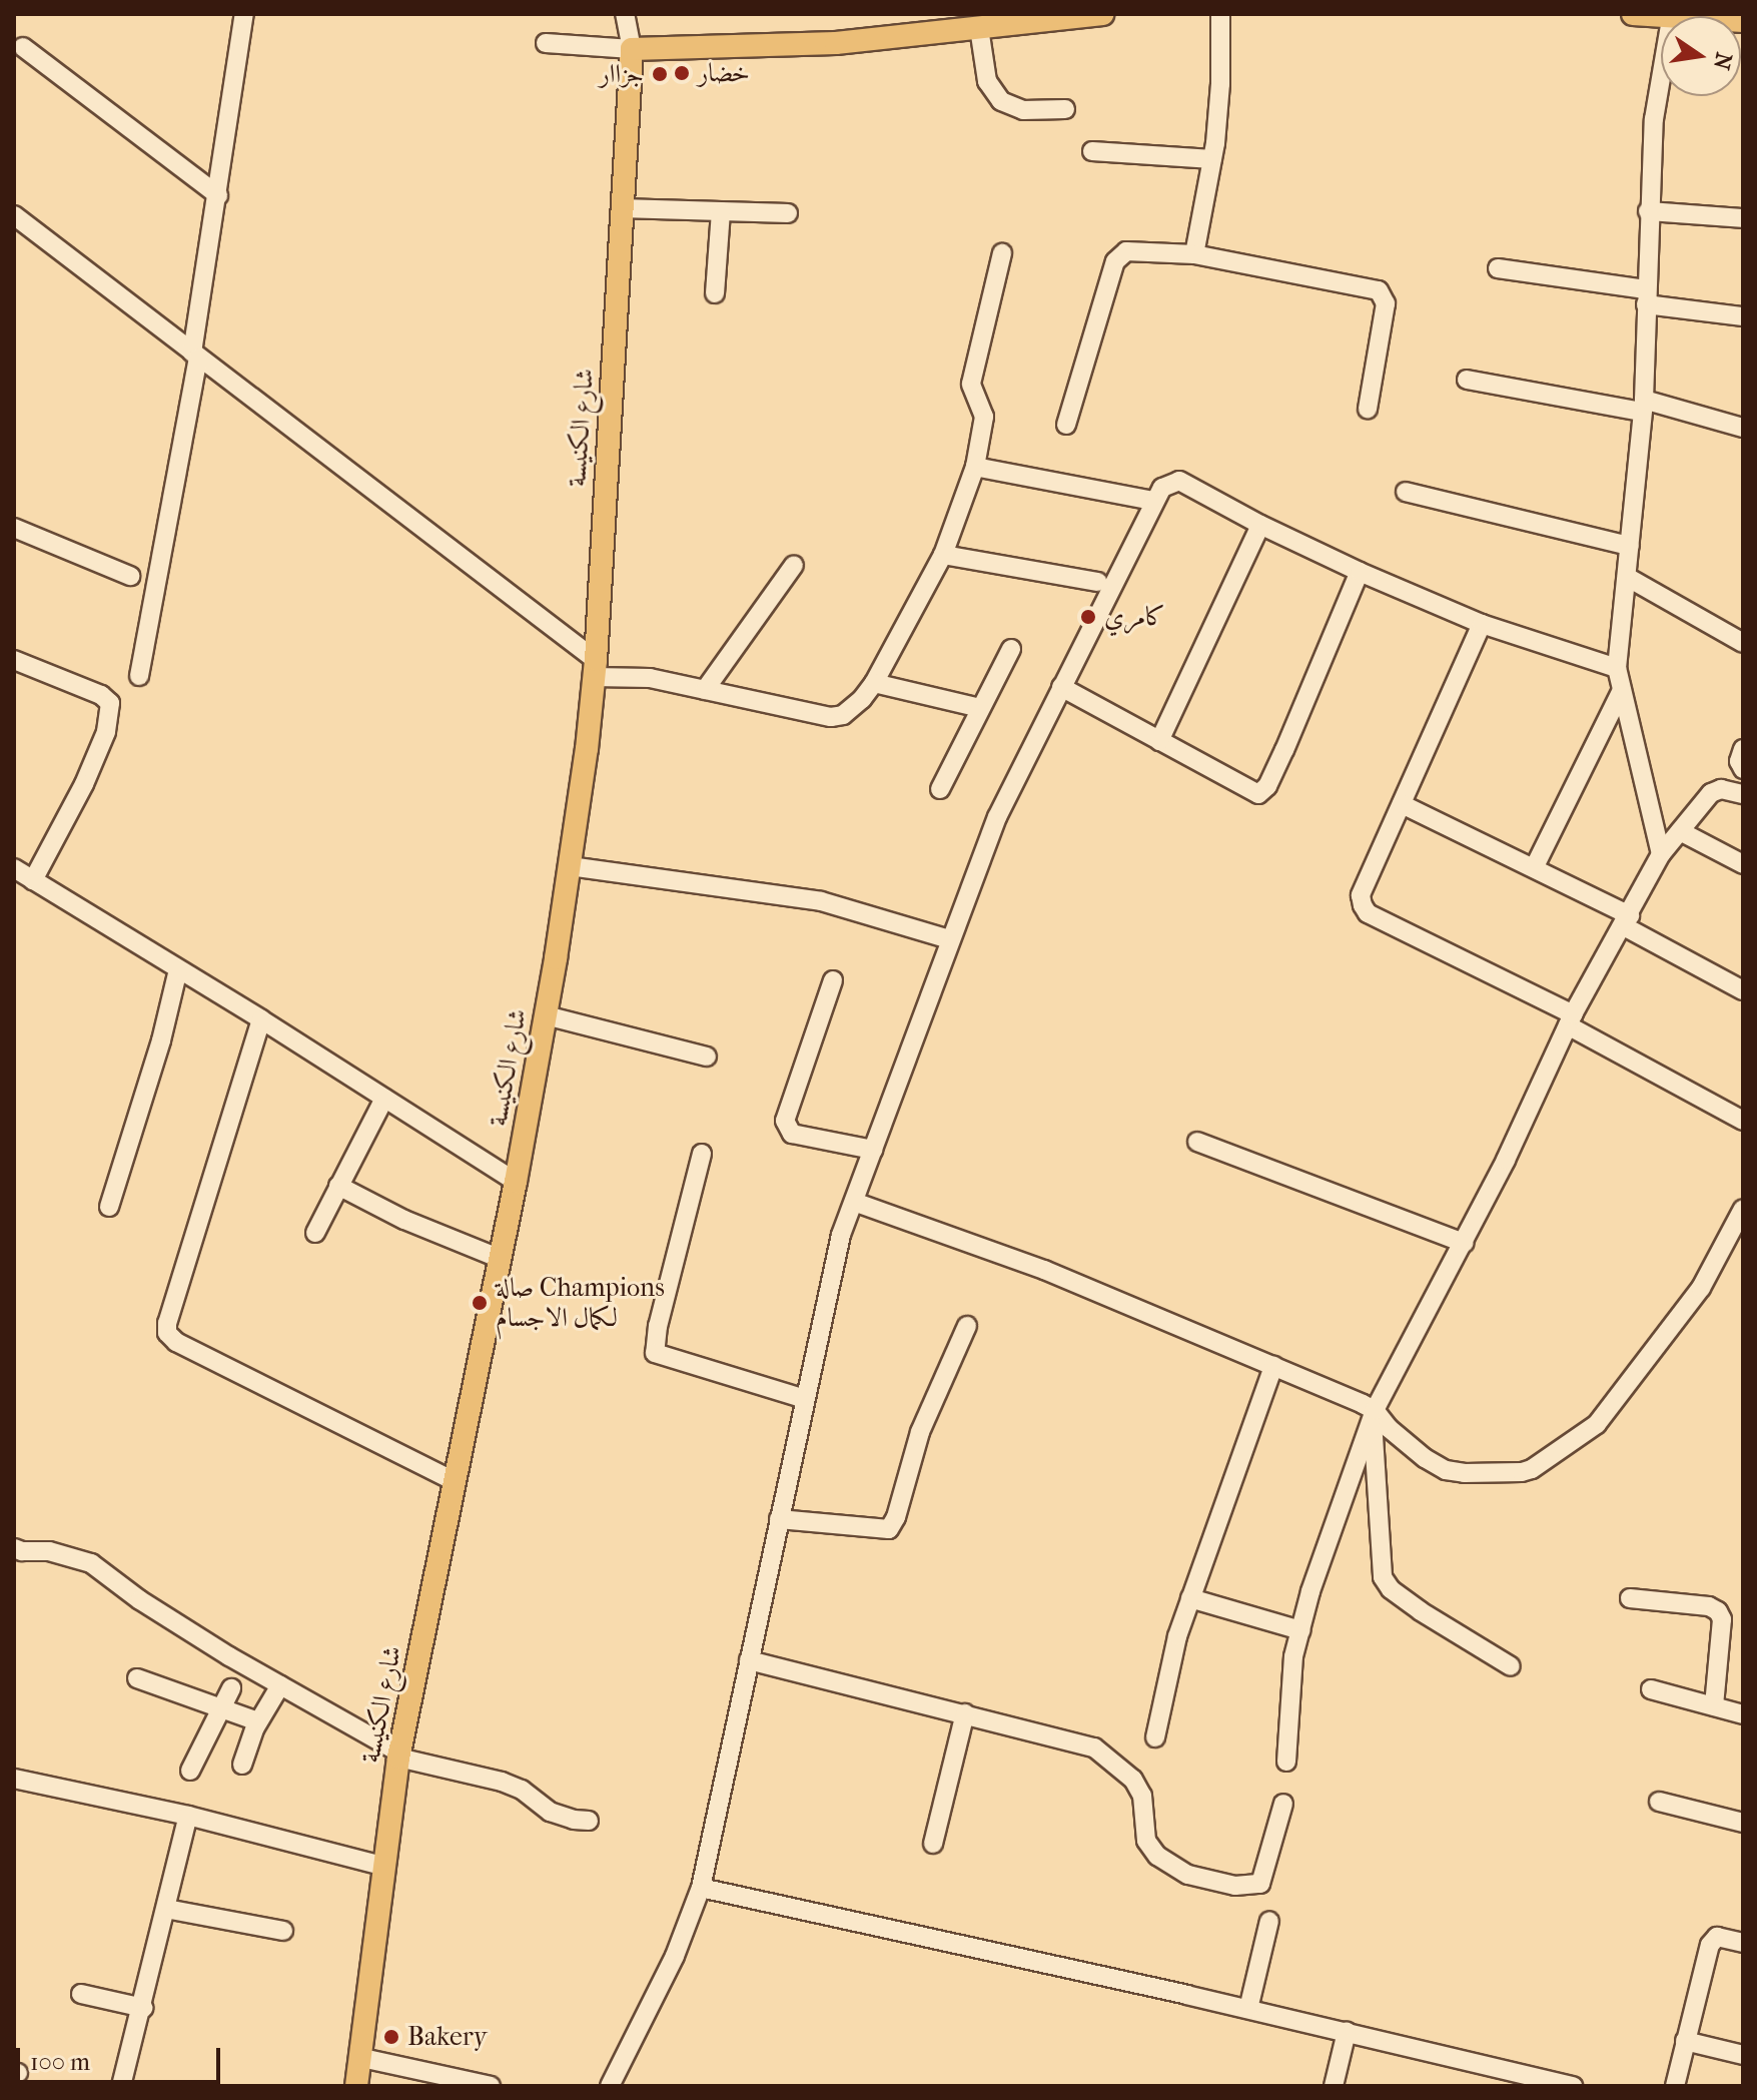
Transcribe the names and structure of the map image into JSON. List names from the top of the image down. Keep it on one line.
{"streets":{"main road":["شارع الكنيسة"]},"places":["خضار","جزاار","كامري","صالة Champions لكمال الاجسام","Bakery"],"scale_bar":"100 m","north":"right"}
